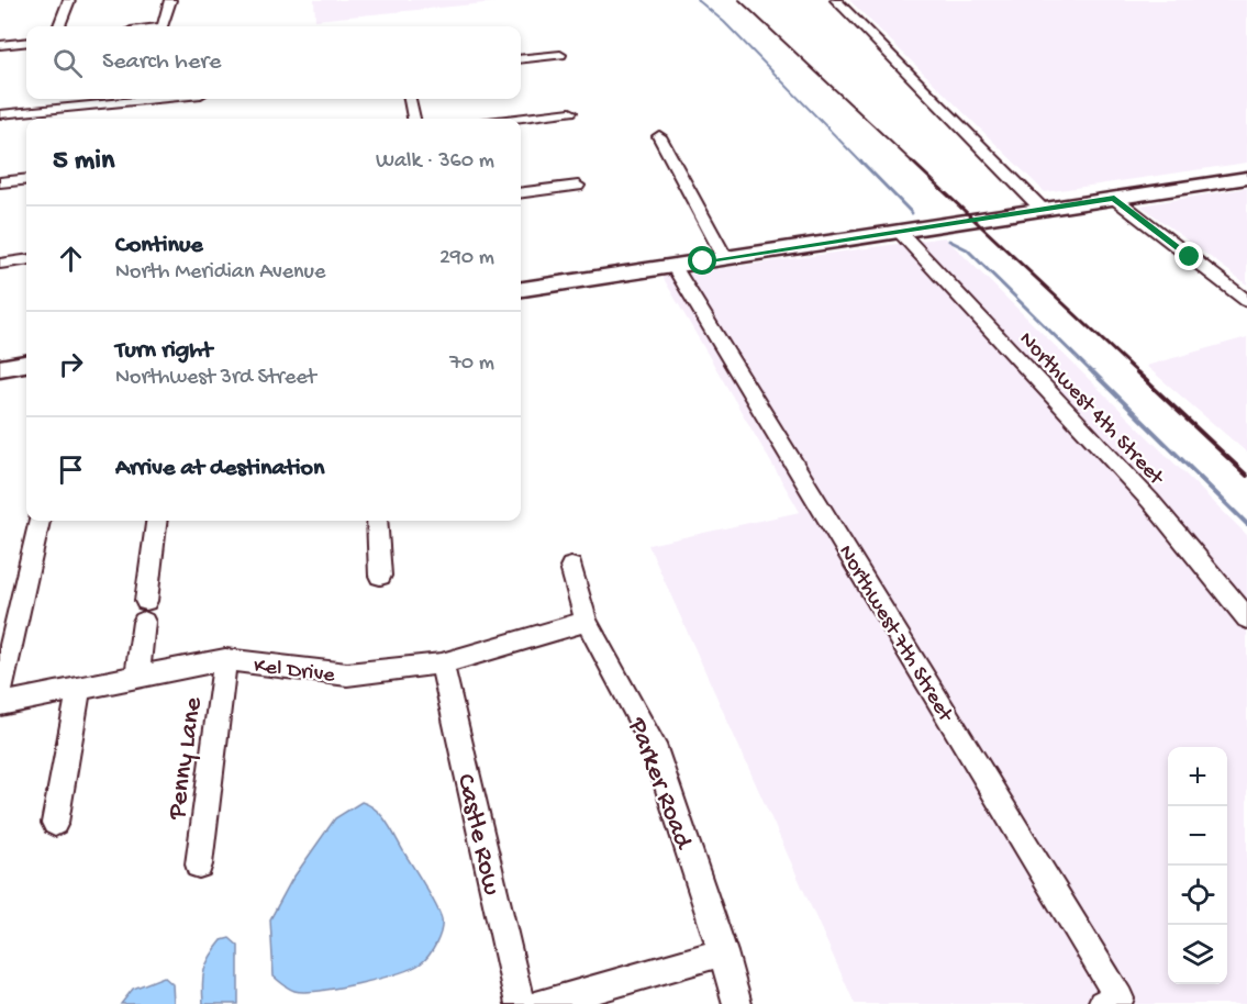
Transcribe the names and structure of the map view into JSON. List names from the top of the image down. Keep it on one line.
{"streets":{"street":["Northwest 4th Street","Northwest 7th Street","Kel Drive","Penny Lane","Parker Road","Castle Row"]},"crossings":[["Kel Drive","Penny Lane"],["Kel Drive","Parker Road"],["Kel Drive","Castle Row"]],"page":{"search":"Search here","heading":["5 min","Walk · 360 m"],"list":[["Continue","North Meridian Avenue","290 m"],["Turn right","Northwest 3rd Street","70 m"],"Arrive at destination"],"map_buttons":["+","−"]}}
